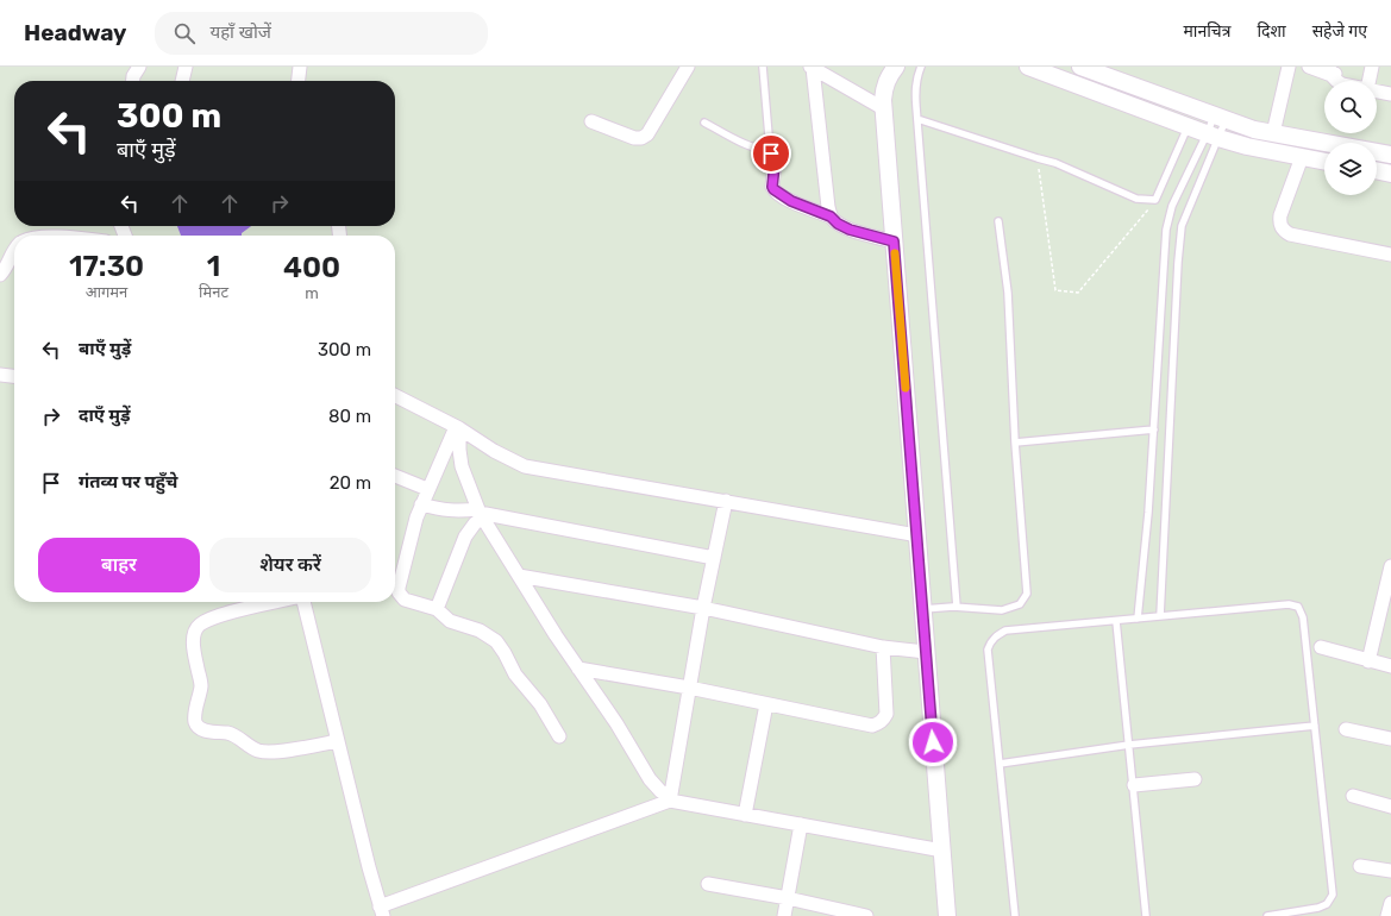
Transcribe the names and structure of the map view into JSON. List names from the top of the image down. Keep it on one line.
{"page":{"header":"Headway","search":"यहाँ खोजें","nav":["मानचित्र","दिशा","सहेजे गए"],"turn":["300 m","बाएँ मुड़ें"],"eta":["17:30","आगमन","1","मिनट","400","m"],"list":[{"name":"बाएँ मुड़ें","value":"300 m"},{"name":"दाएँ मुड़ें","value":"80 m"},{"name":"गंतव्य पर पहुँचे","value":"20 m"}],"buttons":["बाहर","शेयर करें"]}}
